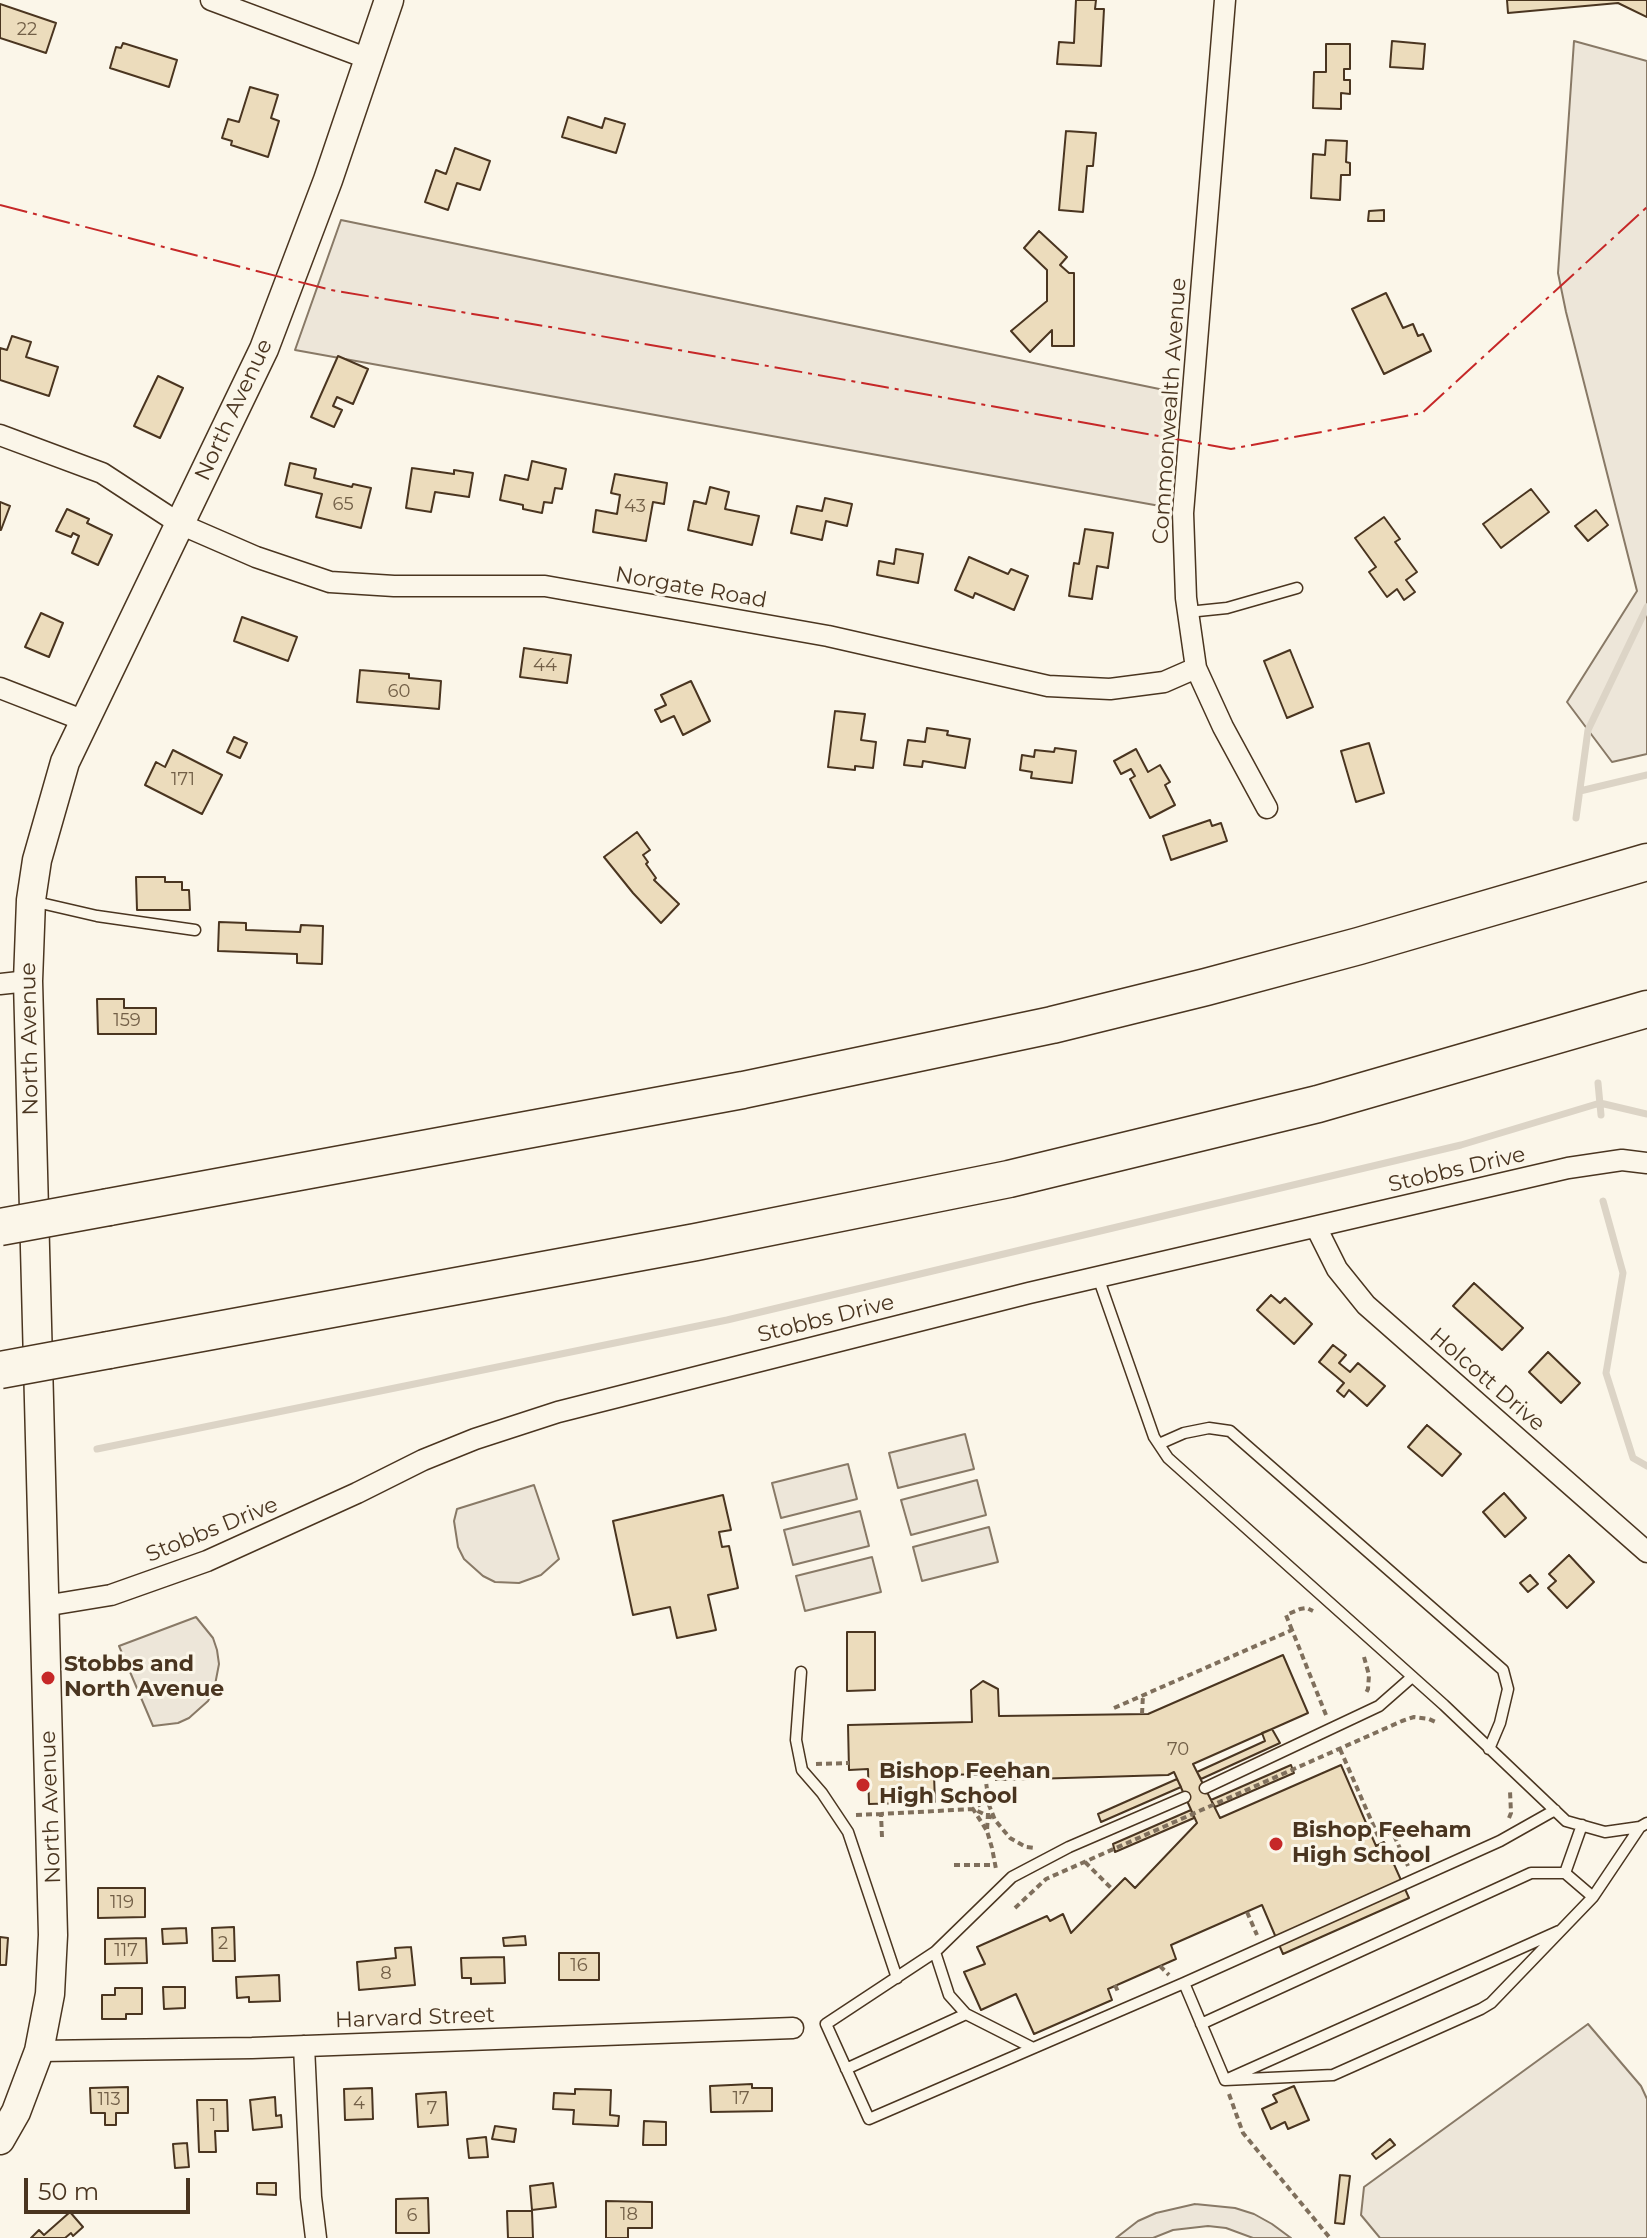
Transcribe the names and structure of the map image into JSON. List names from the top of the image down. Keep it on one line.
{"streets":{"main road":["North Avenue"],"street":["Commonwealth Avenue","Norgate Road","Stobbs Drive","Holcott Drive","Harvard Street"]},"crossings":[["North Avenue","Norgate Road"],["North Avenue","Stobbs Drive"],["North Avenue","Harvard Street"],["Commonwealth Avenue","Norgate Road"],["Stobbs Drive","Holcott Drive"]],"places":["Stobbs and North Avenue","Bishop Feehan High School","Bishop Feeham High School"],"house_numbers":["22","65","43","44","60","171","159","70","119","2","117","16","8","17","113","4","7","1","18","6"],"scale_bar":"50 m"}
